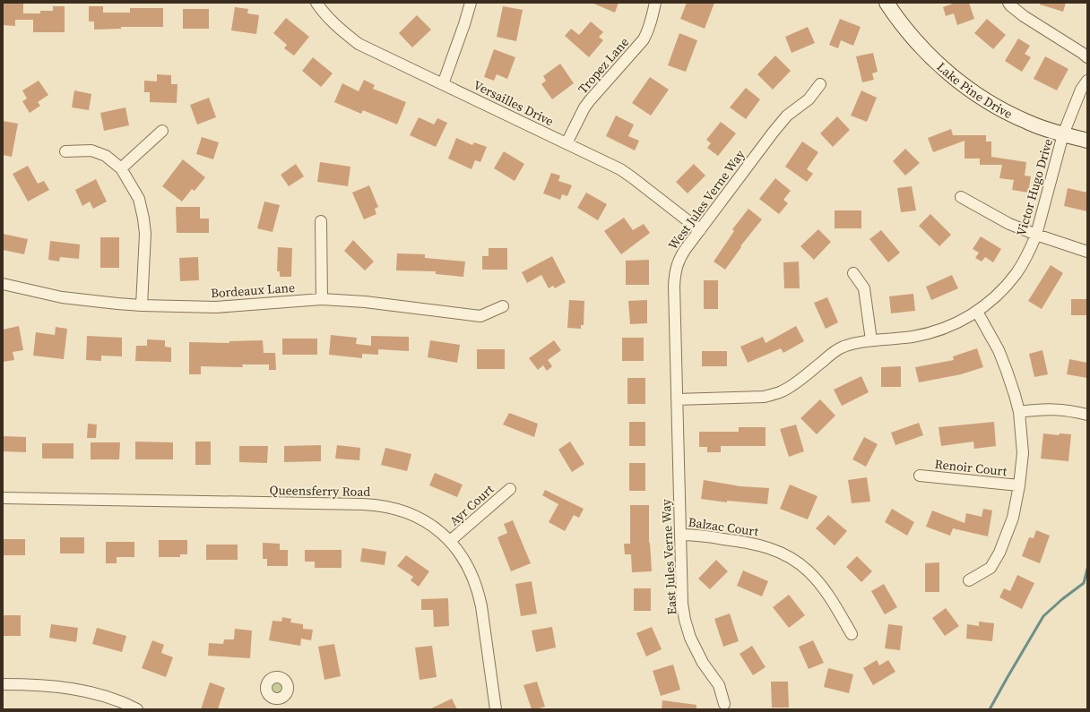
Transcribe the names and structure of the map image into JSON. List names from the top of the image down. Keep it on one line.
{"streets":{"main road":["Lake Pine Drive"],"street":["Tropez Lane","Versailles Drive","Victor Hugo Drive","West Jules Verne Way","Bordeaux Lane","Renoir Court","Queensferry Road","Ayr Court","Balzac Court","East Jules Verne Way"]},"crossings":[["Tropez Lane","Versailles Drive"],["Lake Pine Drive","Victor Hugo Drive"],["Versailles Drive","West Jules Verne Way"],["Victor Hugo Drive","West Jules Verne Way"],["Victor Hugo Drive","East Jules Verne Way"],["West Jules Verne Way","East Jules Verne Way"],["Queensferry Road","Ayr Court"],["Balzac Court","East Jules Verne Way"]]}
